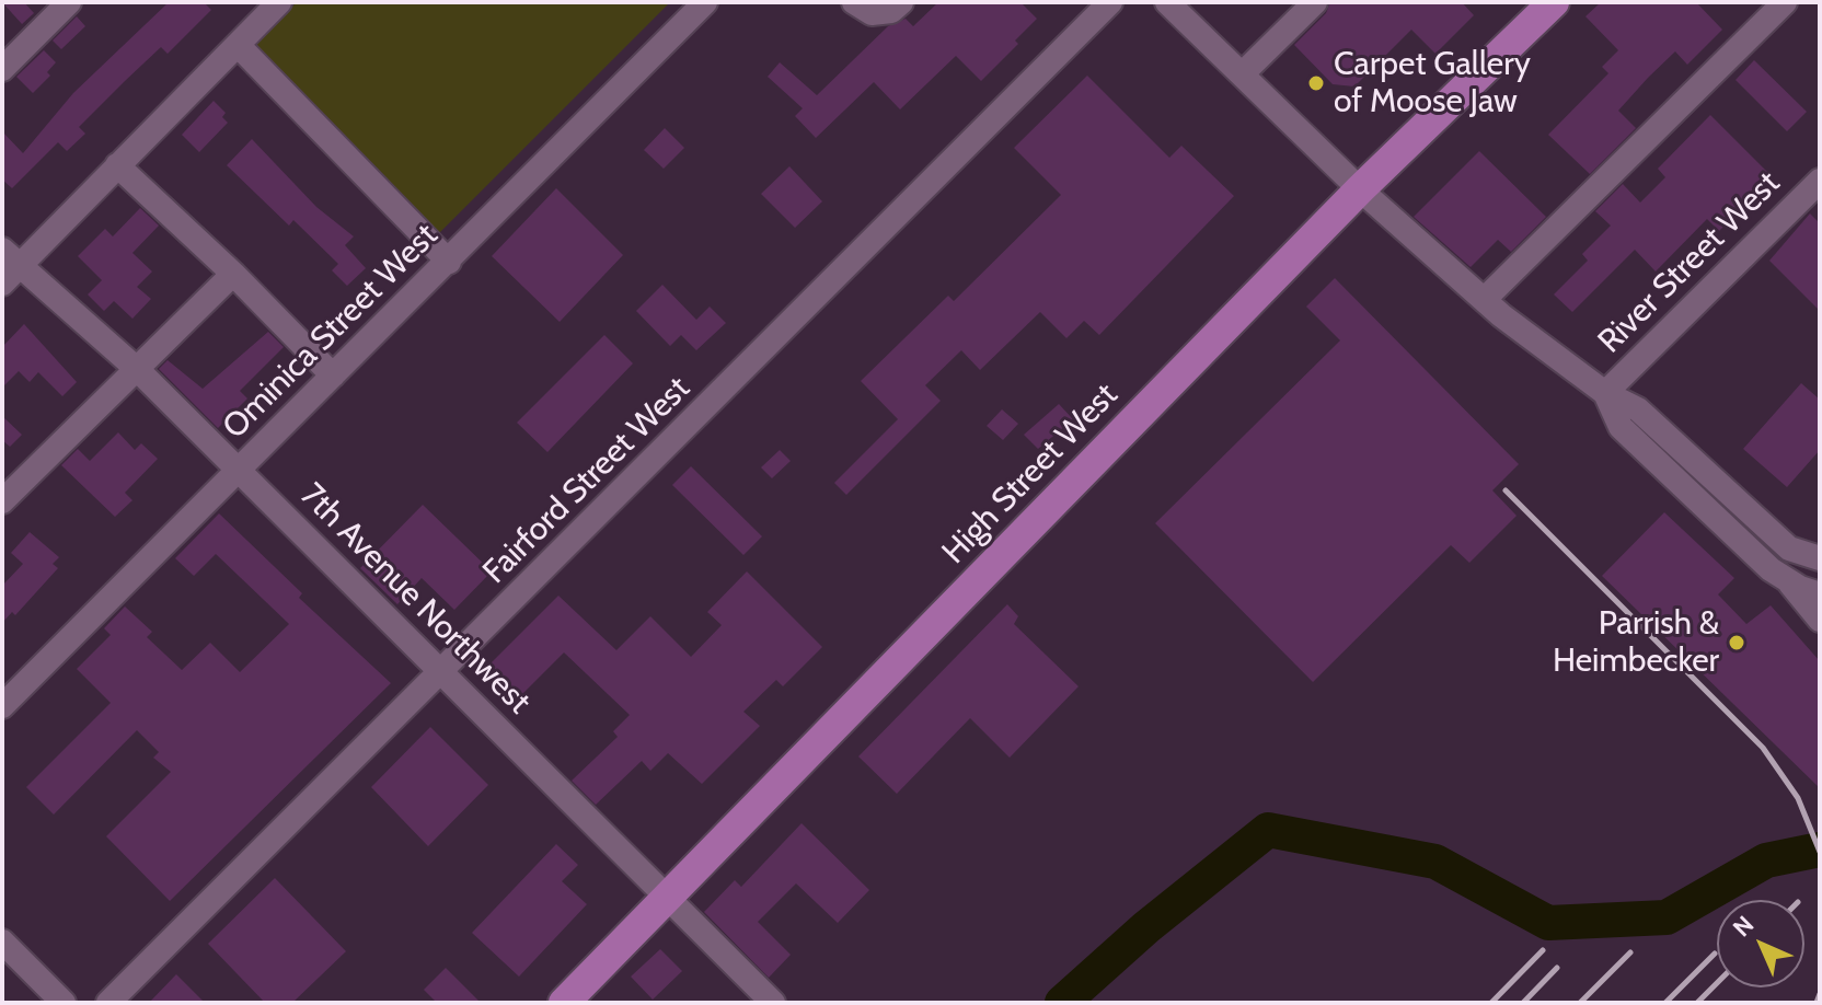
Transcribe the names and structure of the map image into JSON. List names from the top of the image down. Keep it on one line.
{"streets":{"main road":["High Street West"],"street":["River Street West","Ominica Street West","Fairford Street West","7th Avenue Northwest"]},"crossings":[["Ominica Street West","7th Avenue Northwest"],["High Street West","7th Avenue Northwest"],["Fairford Street West","7th Avenue Northwest"]],"places":["Carpet Gallery of Moose Jaw","Parrish & Heimbecker"],"north":"top left"}
